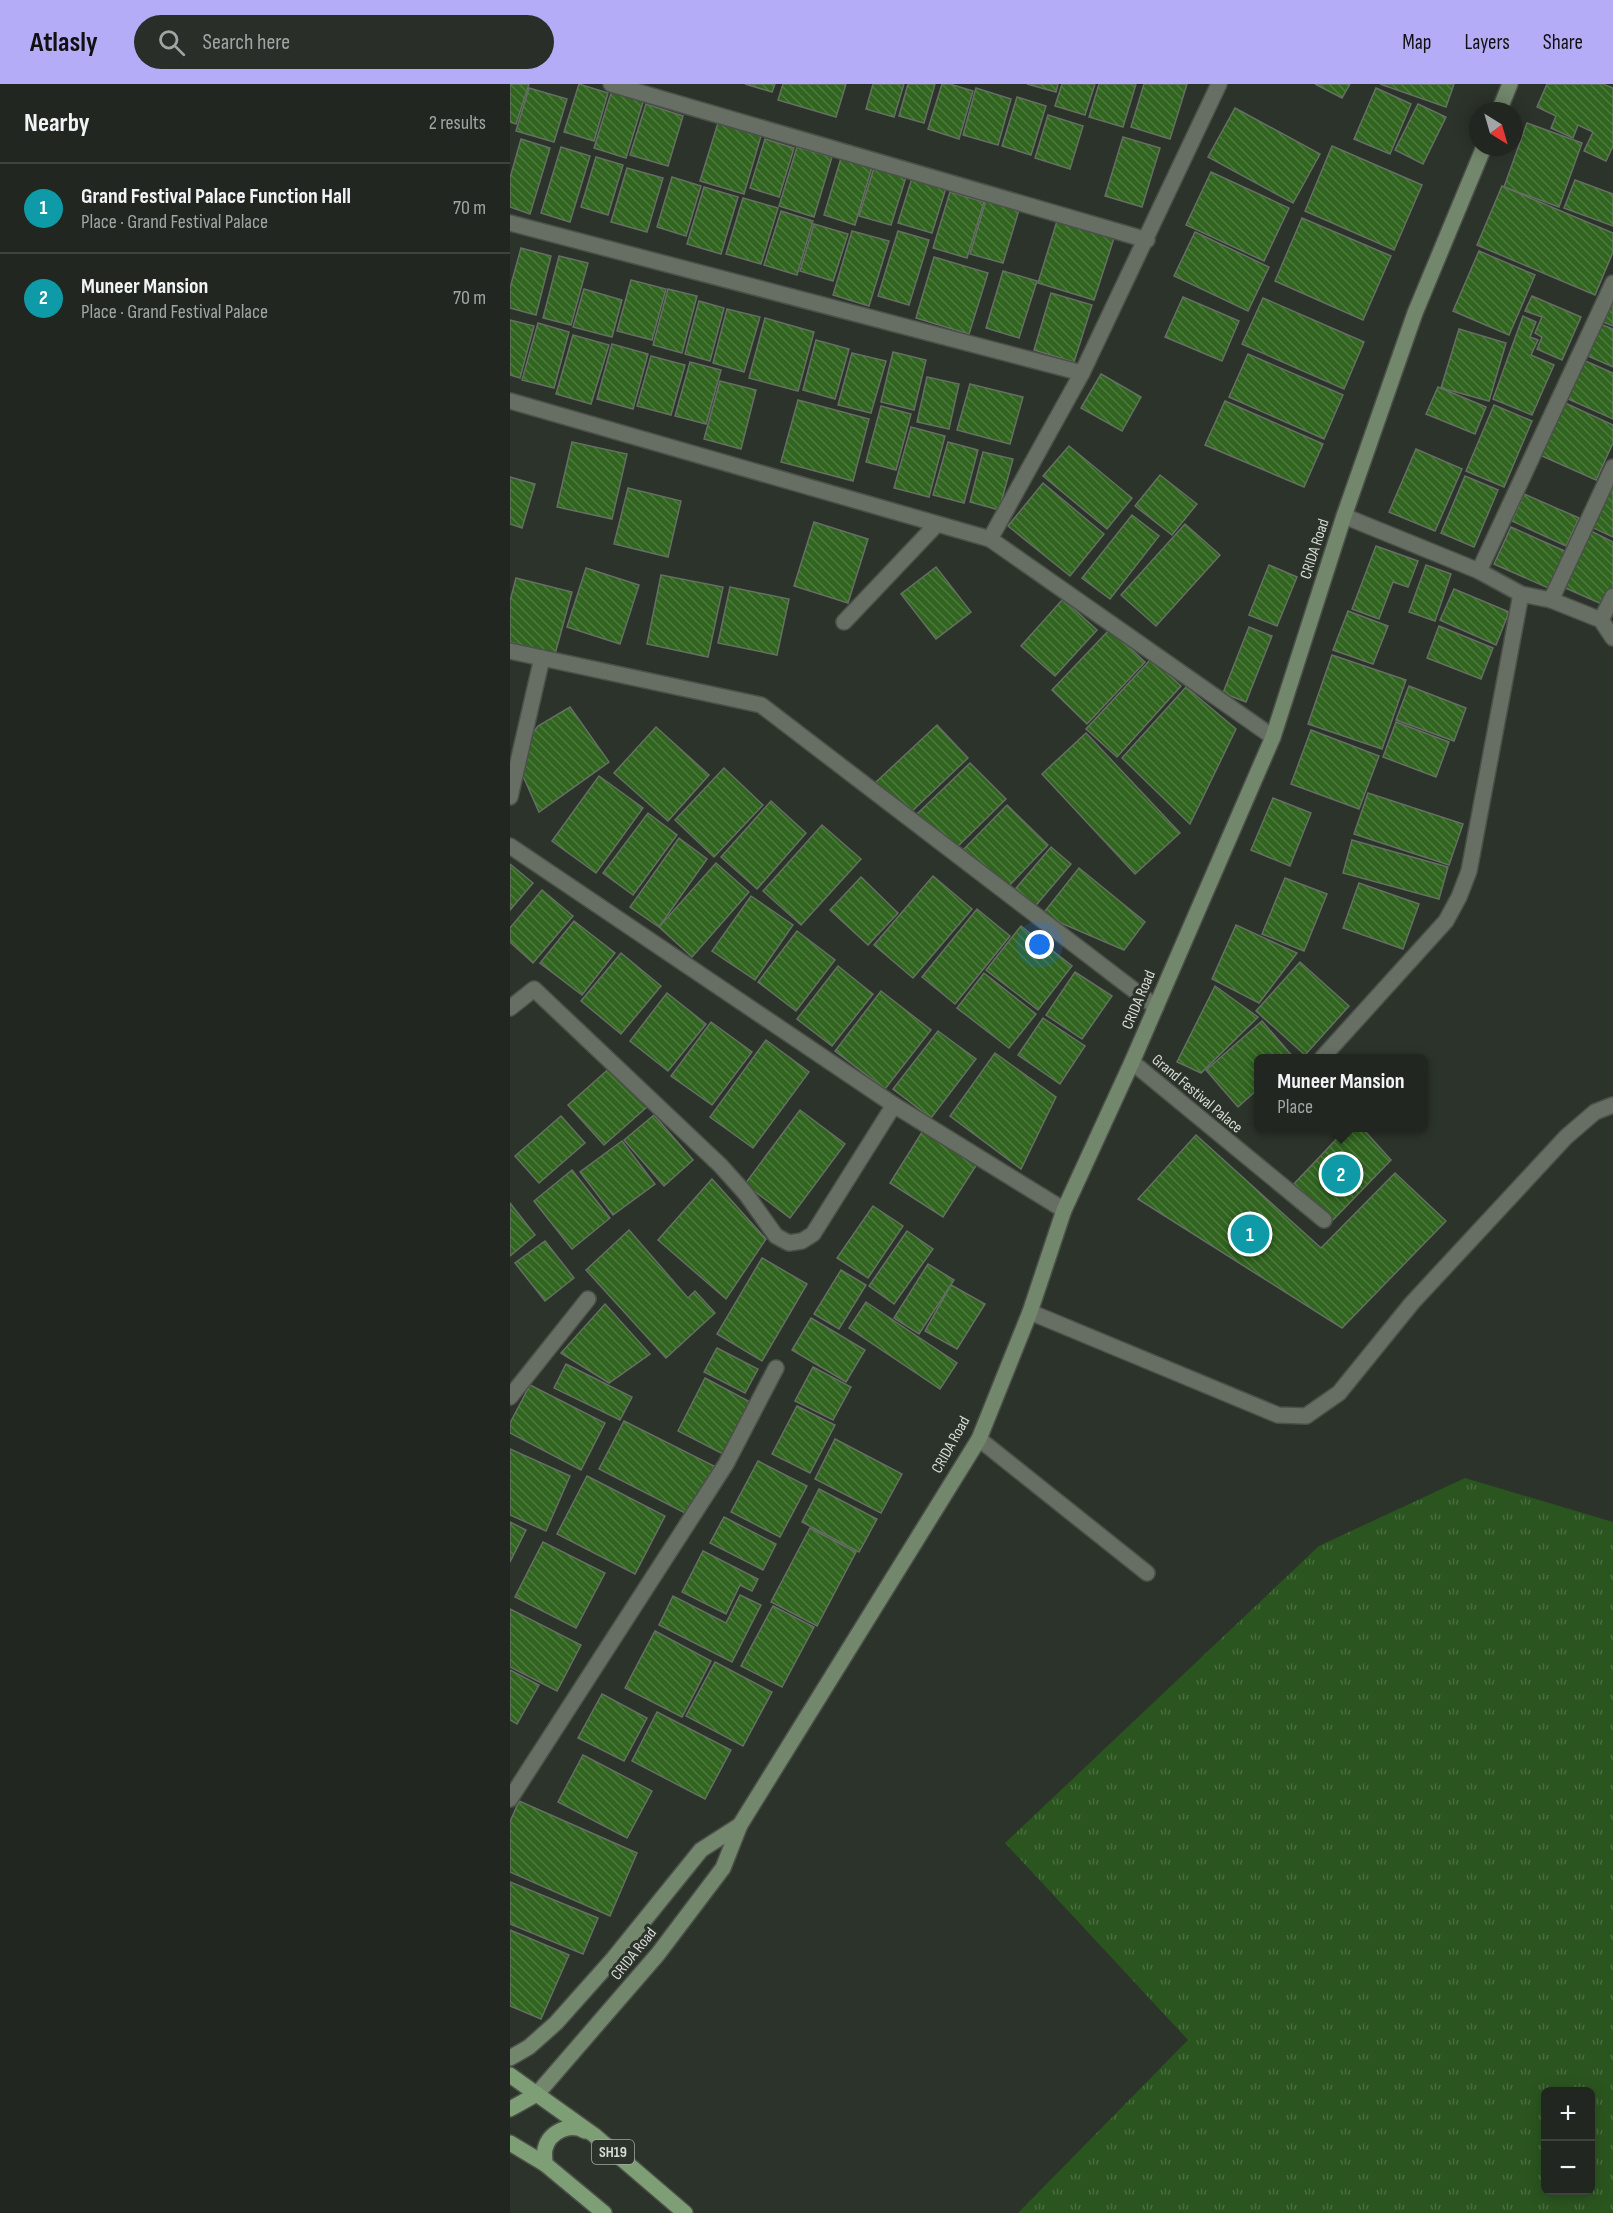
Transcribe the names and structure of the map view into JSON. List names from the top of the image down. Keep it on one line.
{"streets":{"main road":["CRIDA Road","SH19"],"street":["Grand Festival Palace"]},"crossings":[["CRIDA Road","Grand Festival Palace"],["CRIDA Road","SH19"]],"north":"bottom right","page":{"header":"Atlasly","search":"Search here","nav":["Map","Layers","Share"],"heading":["Nearby","2 results"],"list":[{"mark":"1","name":"Grand Festival Palace Function Hall","note":"Place · Grand Festival Palace","value":"70 m"},{"mark":"2","name":"Muneer Mansion","note":"Place · Grand Festival Palace","value":"70 m"}],"popup":["Muneer Mansion","Place"],"pins":["2","1"],"map_buttons":["+","−"]}}
